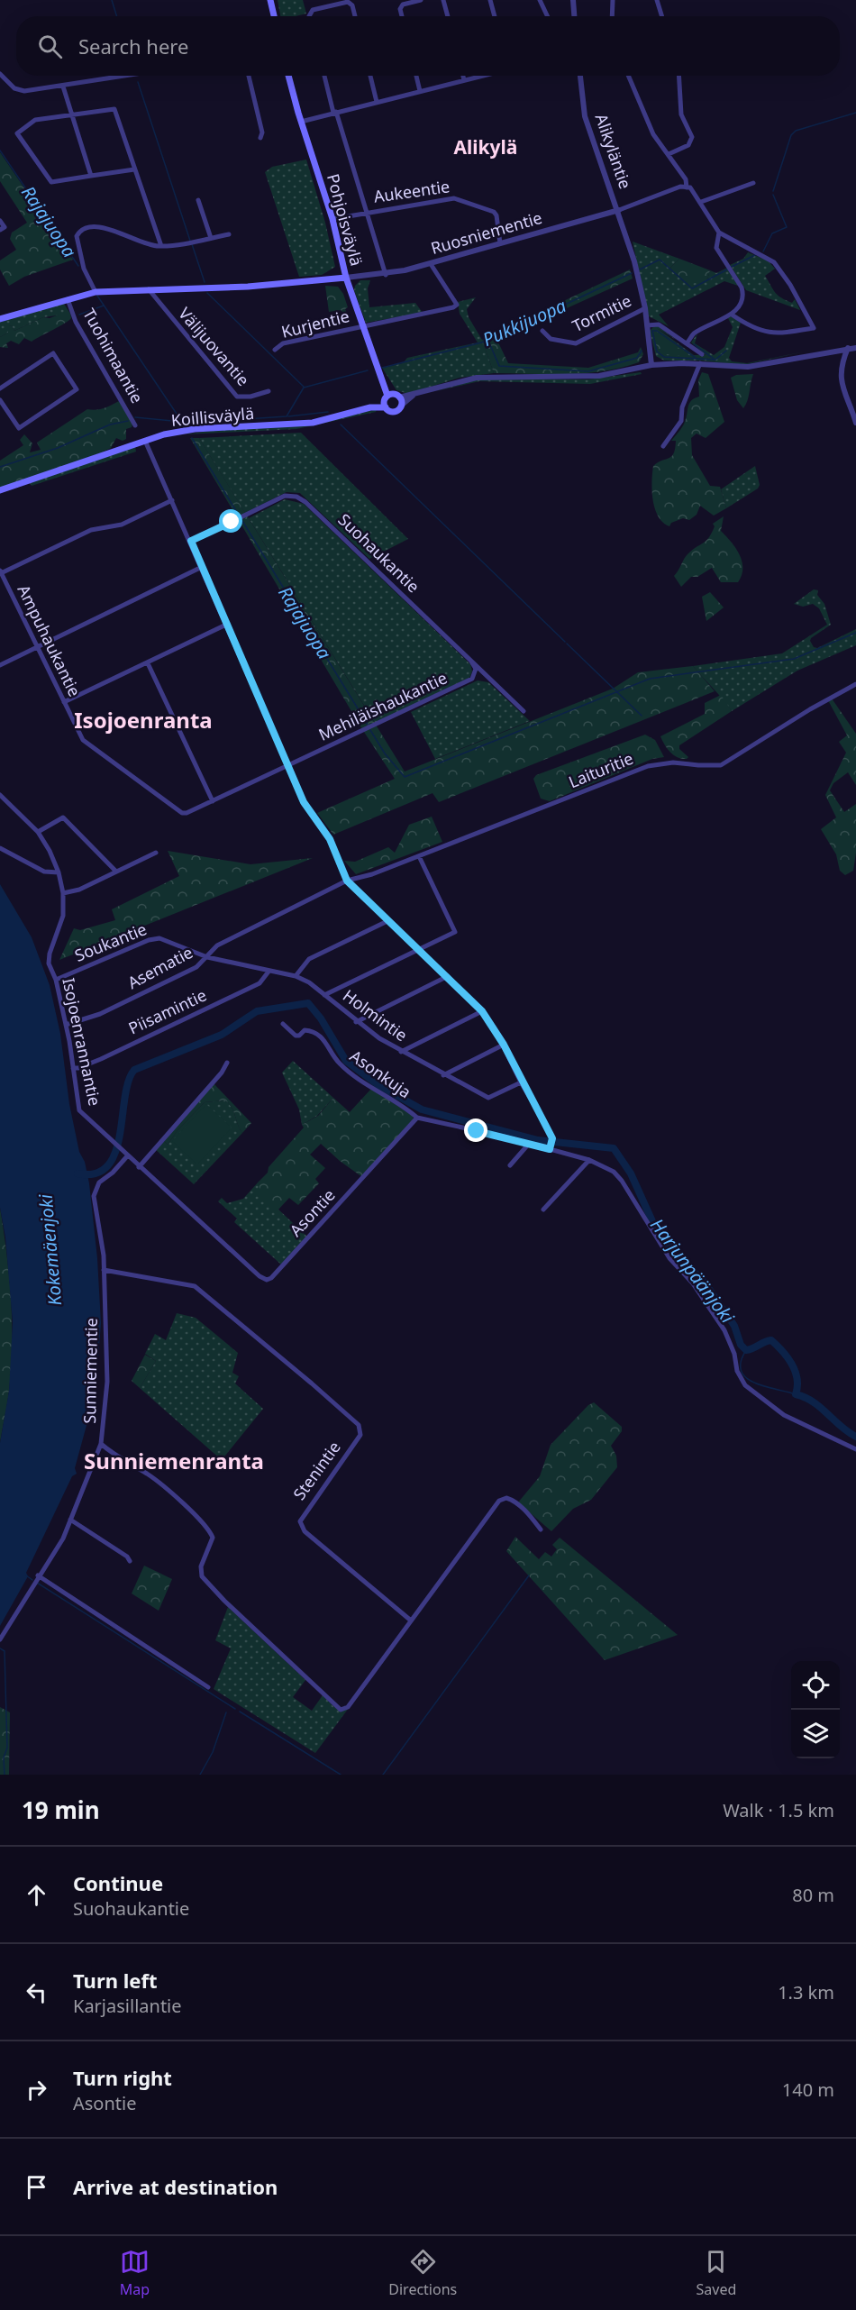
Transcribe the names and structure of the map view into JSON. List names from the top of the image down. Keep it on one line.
{"streets":{"main road":["Pohjoisväylä","Ruosniementie","Koillisväylä"],"street":["Alikyläntie","Aukeentie","Tormitie","Kurjentie","Välijuovantie","Tuohimaantie","Suohaukantie","Ampuhaukantie","Mehiläishaukantie","Laituritie","Soukantie","Asematie","Piisamintie","Holmintie","Isojoenrannantie","Asonkuja","Asontie","Sunniementie","Stenintie"]},"crossings":[["Alikyläntie","Ruosniementie"],["Aukeentie","Pohjoisväylä"],["Aukeentie","Ruosniementie"],["Pohjoisväylä","Ruosniementie"],["Pohjoisväylä","Kurjentie"],["Pohjoisväylä","Koillisväylä"],["Ruosniementie","Kurjentie"],["Ruosniementie","Välijuovantie"],["Ruosniementie","Tuohimaantie"],["Suohaukantie","Mehiläishaukantie"],["Ampuhaukantie","Mehiläishaukantie"],["Laituritie","Asematie"],["Soukantie","Asematie"],["Soukantie","Holmintie"],["Soukantie","Isojoenrannantie"],["Asematie","Holmintie"],["Asematie","Isojoenrannantie"],["Piisamintie","Holmintie"],["Piisamintie","Isojoenrannantie"],["Isojoenrannantie","Asontie"],["Asonkuja","Asontie"],["Asontie","Sunniementie"],["Sunniementie","Stenintie"]],"districts":["Alikylä","Isojoenranta","Sunniemenranta"],"water":["Rajajuopa","Pukkijuopa","Kokemäenjoki","Harjunpäänjoki"],"page":{"search":"Search here","heading":["19 min","Walk · 1.5 km"],"list":[["Continue","Suohaukantie","80 m"],["Turn left","Karjasillantie","1.3 km"],["Turn right","Asontie","140 m"],"Arrive at destination"],"nav":["Map","Directions","Saved"]}}
